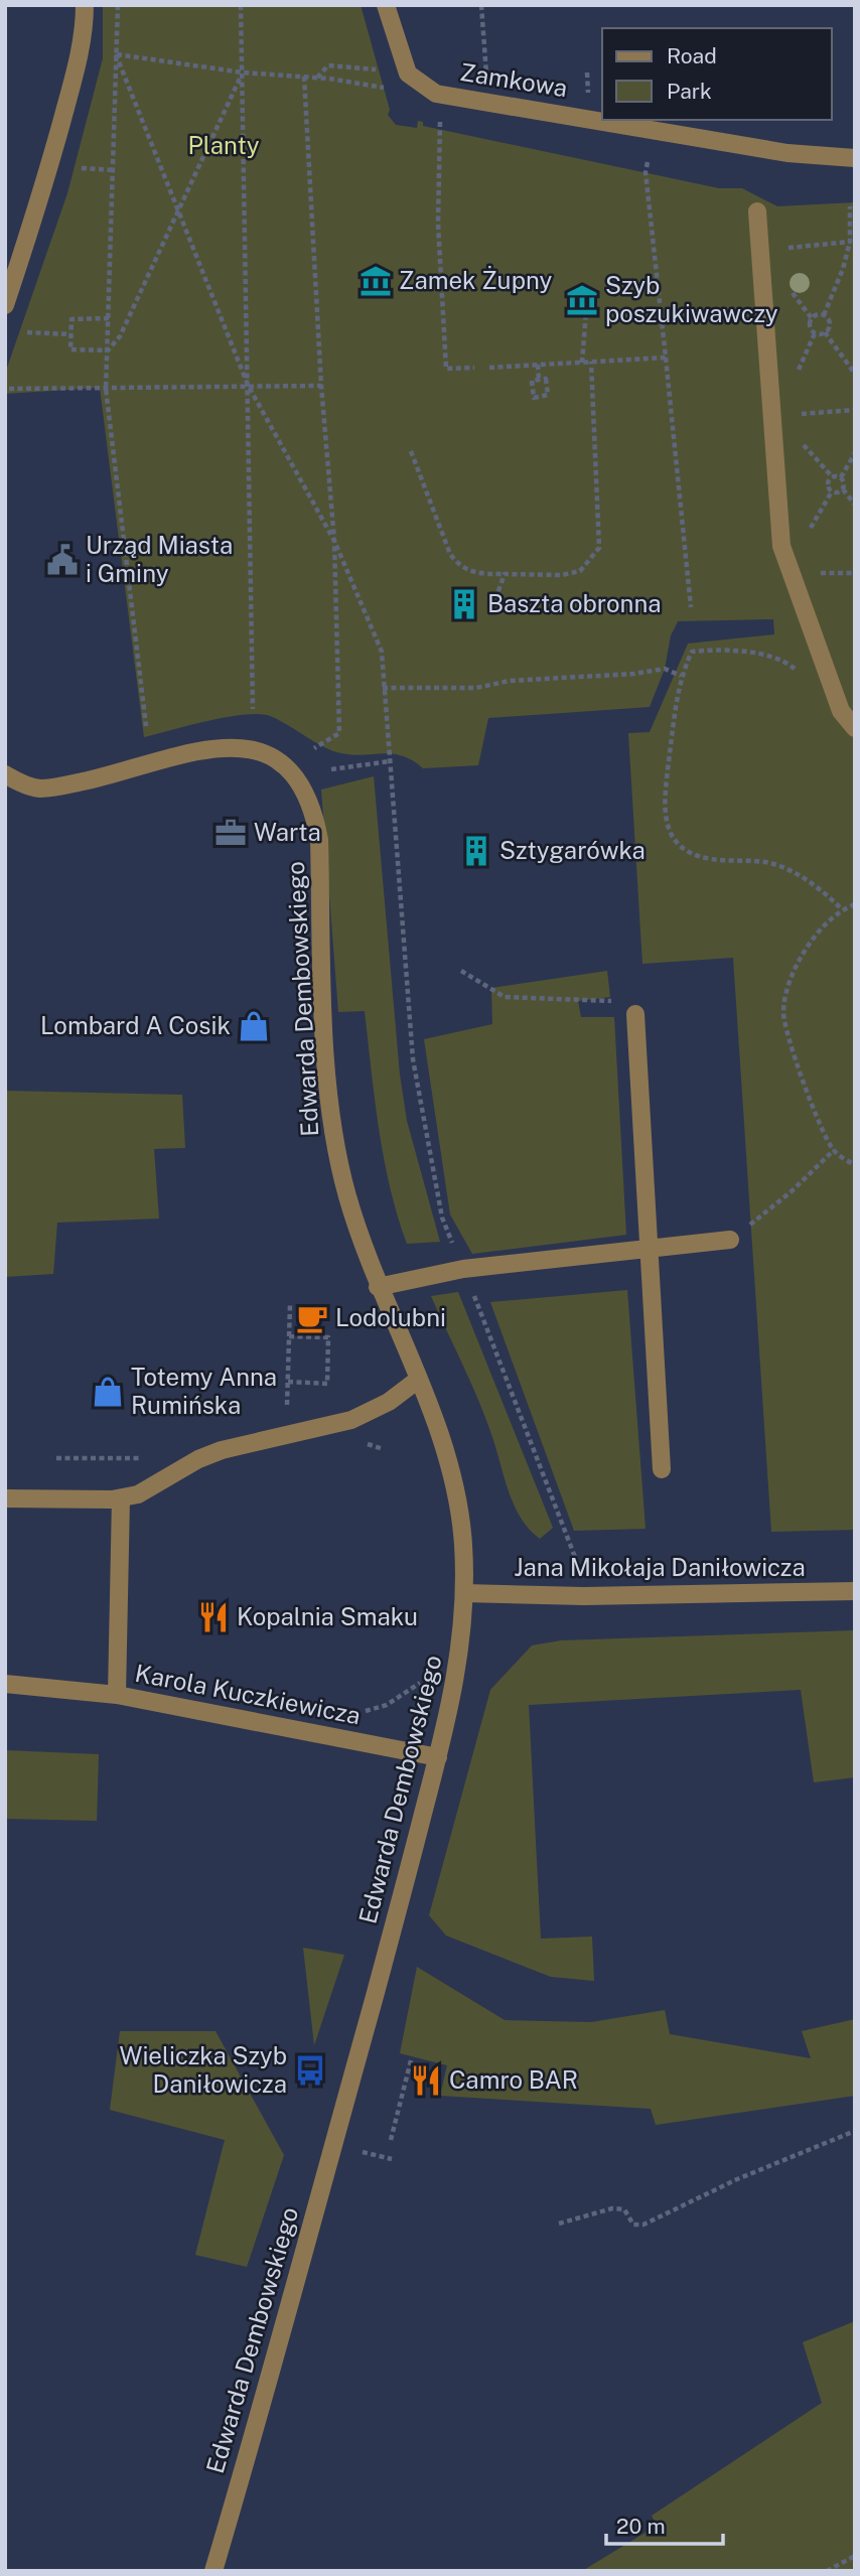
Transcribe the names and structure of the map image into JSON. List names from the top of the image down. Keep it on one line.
{"streets":{"street":["Zamkowa","Edwarda Dembowskiego","Jana Mikołaja Daniłowicza","Karola Kuczkiewicza"]},"crossings":[["Edwarda Dembowskiego","Jana Mikołaja Daniłowicza"],["Edwarda Dembowskiego","Karola Kuczkiewicza"]],"parks":["Planty"],"places":{"museum":["Zamek Żupny","Szyb poszukiwawczy"],"public building":["Urząd Miasta i Gminy"],"building":["Baszta obronna","Sztygarówka"],"office":["Warta"],"shop":["Lombard A Cosik","Totemy Anna Rumińska"],"cafe":["Lodolubni"],"restaurant":["Kopalnia Smaku","Camro BAR"],"bus stop":["Wieliczka Szyb Daniłowicza"]},"legend":["Road","Park"],"scale_bar":"20 m"}
